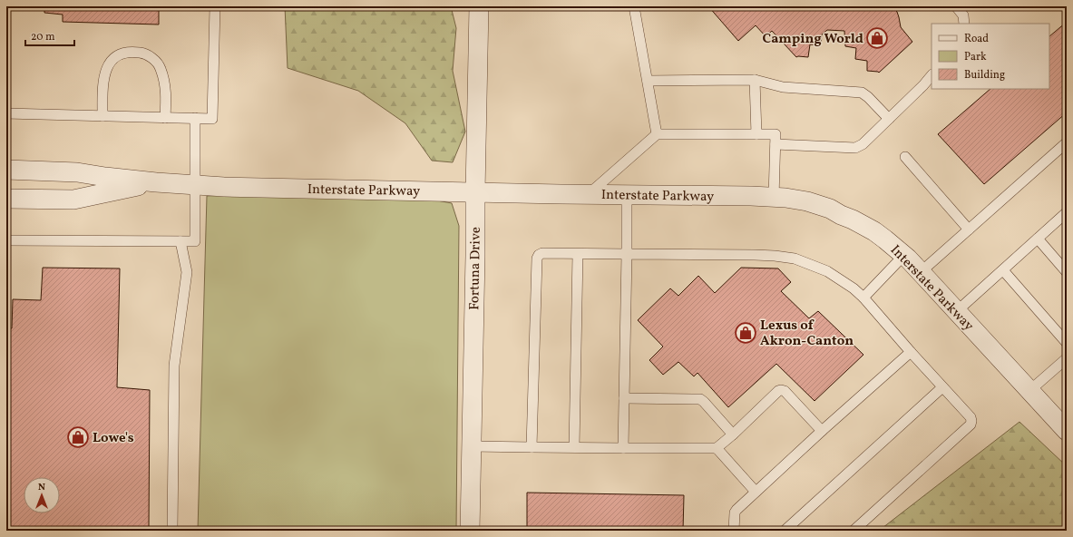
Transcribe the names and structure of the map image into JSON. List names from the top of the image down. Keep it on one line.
{"streets":{"street":["Interstate Parkway","Fortuna Drive"]},"crossings":[["Interstate Parkway","Fortuna Drive"]],"places":{"shop":["Camping World","Lexus of Akron-Canton","Lowe's"]},"legend":["Road","Park","Building"],"scale_bar":"20 m","north":"top"}
